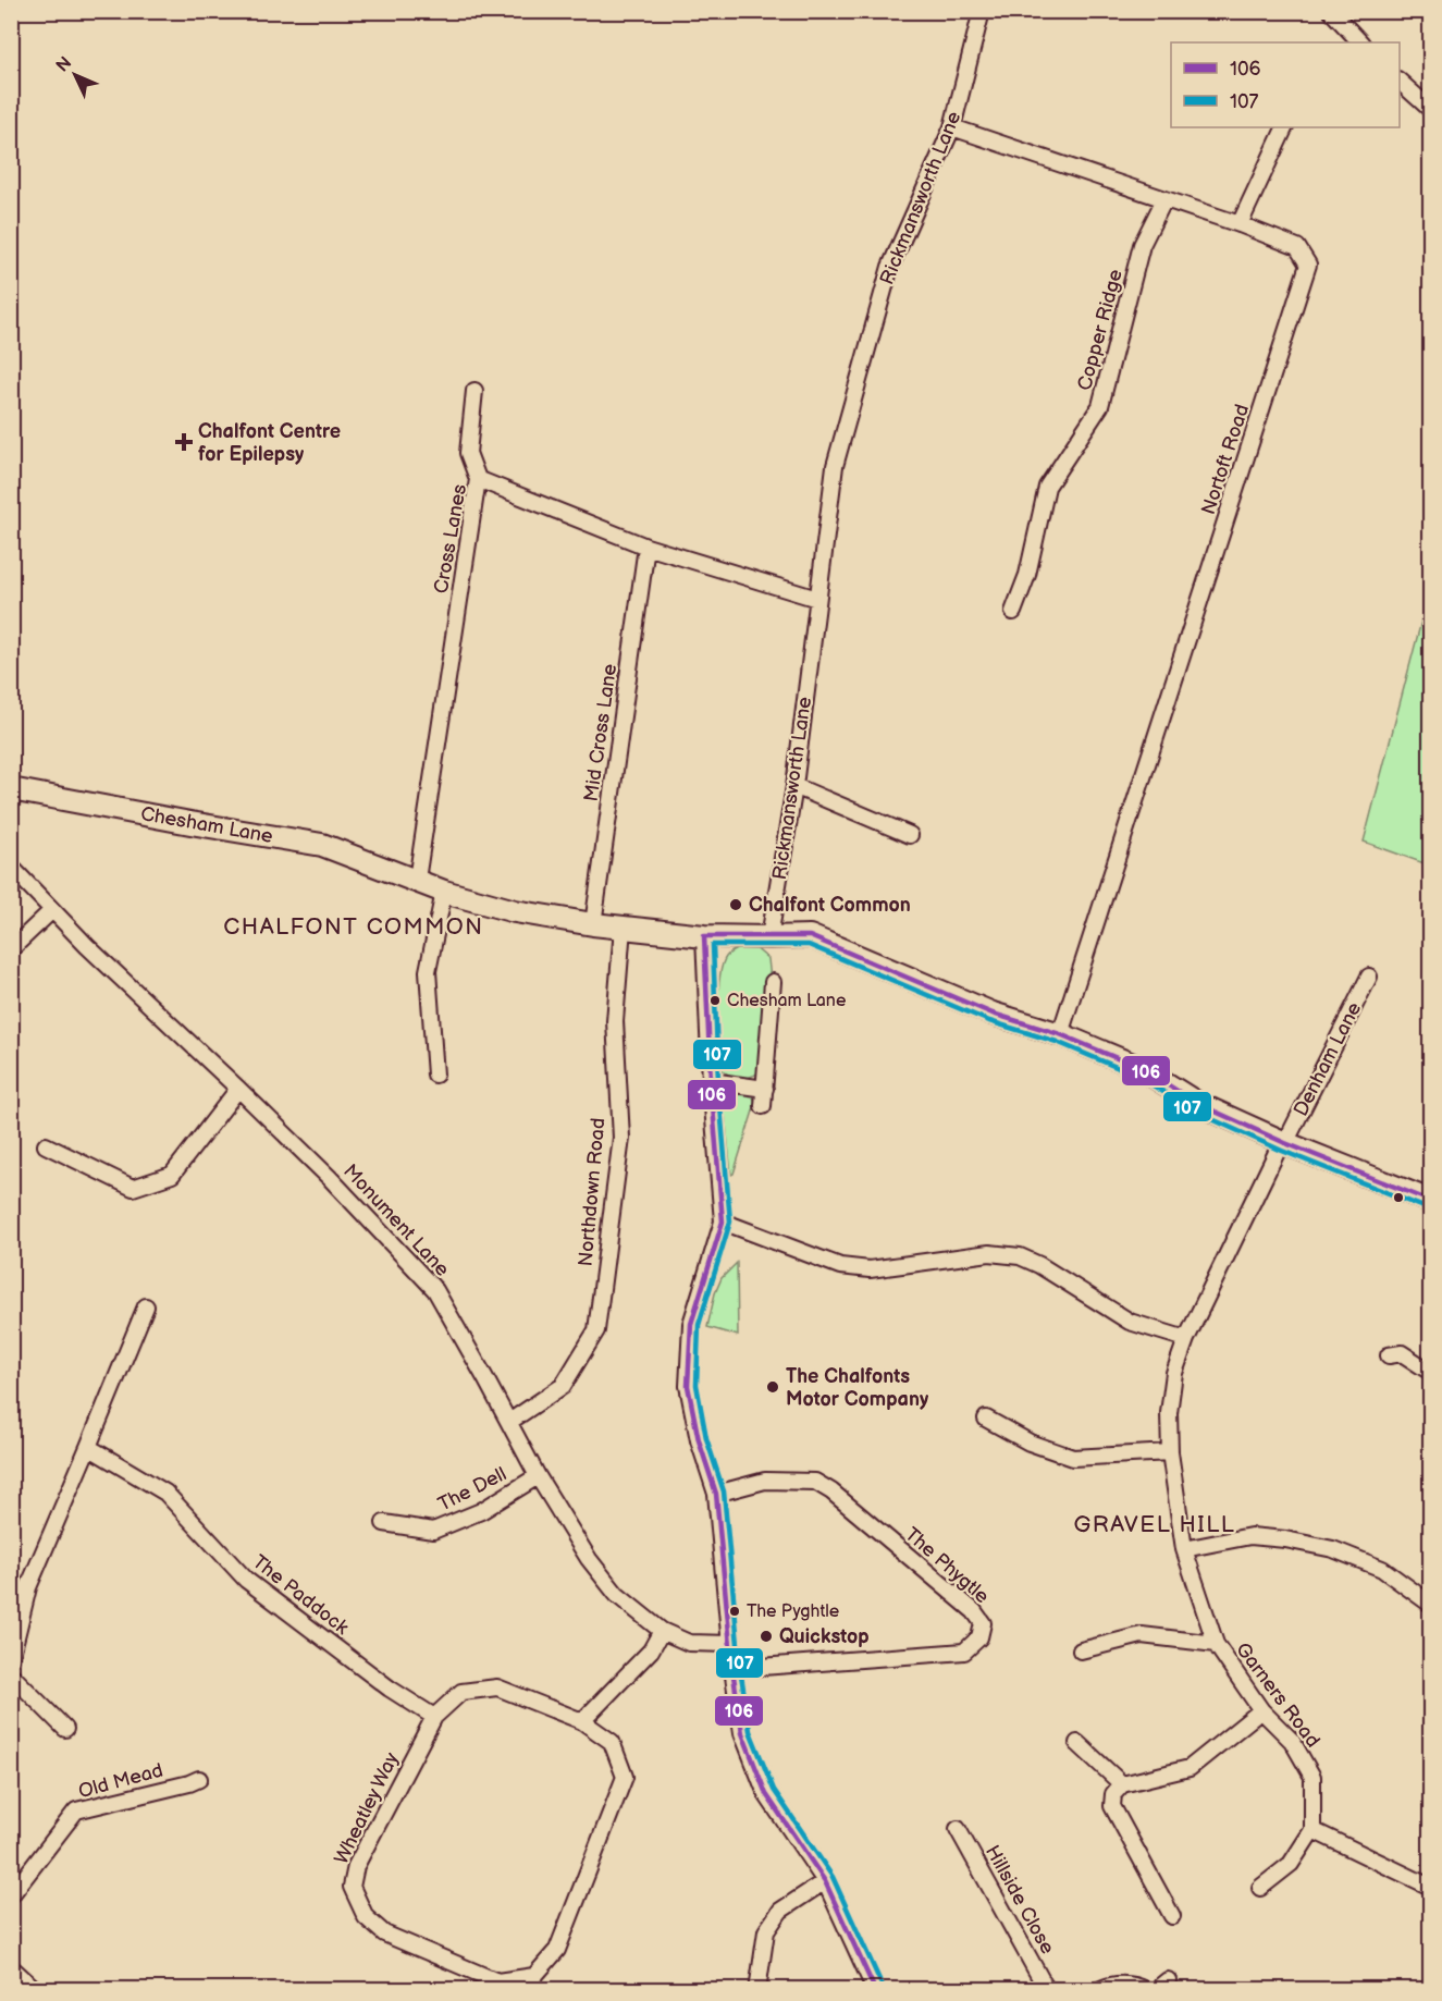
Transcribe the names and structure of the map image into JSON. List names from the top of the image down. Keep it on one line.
{"streets":{"street":["Rickmansworth Lane","Copper Ridge","Nortoft Road","Cross Lanes","Mid Cross Lane","Chesham Lane","Denham Lane","Northdown Road","Monument Lane","The Dell","The Phygtle","The Paddock","Garners Road","Old Mead","Wheatley Way","Hillside Close"]},"crossings":[["Rickmansworth Lane","Nortoft Road"],["Rickmansworth Lane","Cross Lanes"],["Copper Ridge","Nortoft Road"],["Cross Lanes","Mid Cross Lane"],["Cross Lanes","Chesham Lane"],["Mid Cross Lane","Chesham Lane"],["Chesham Lane","Northdown Road"],["Denham Lane","Garners Road"],["Northdown Road","Monument Lane"],["Monument Lane","The Dell"],["The Paddock","Wheatley Way"]],"districts":["CHALFONT COMMON","GRAVEL HILL"],"places":{"health":["Chalfont Centre for Epilepsy"],"other":["Chalfont Common","Chesham Lane","The Chalfonts Motor Company","The Pyghtle","Quickstop"]},"lines":["transit line 106","transit line 107"],"legend":["106","107"],"north":"top left"}
